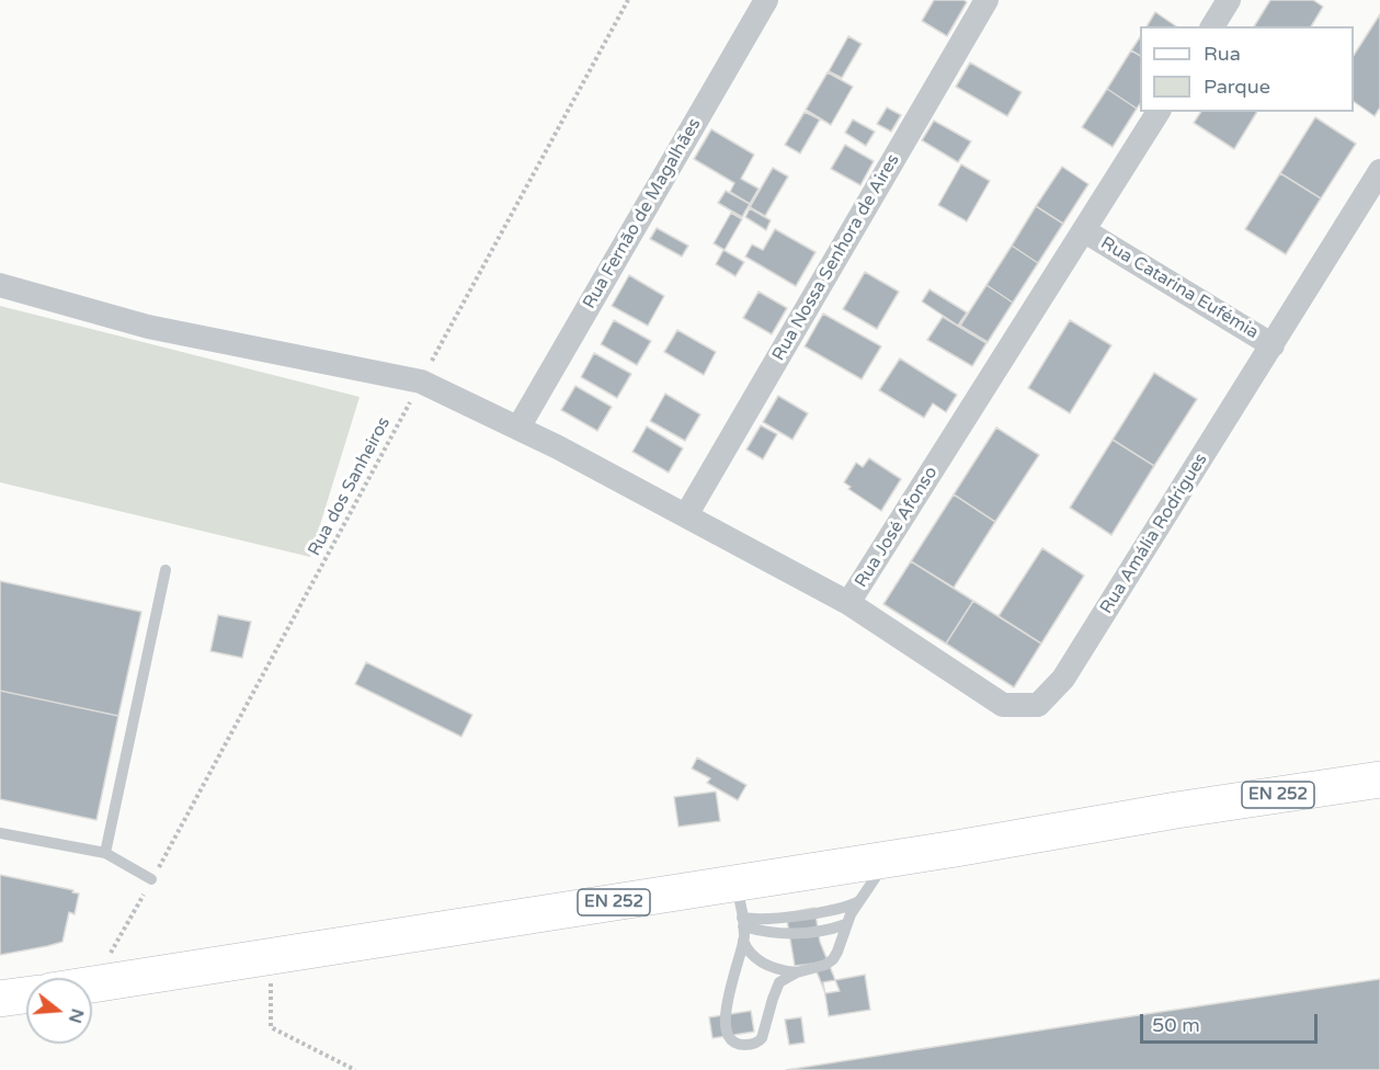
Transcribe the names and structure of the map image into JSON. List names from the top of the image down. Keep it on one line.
{"streets":{"main road":["EN 252"],"street":["Rua Fernão de Magalhães","Rua Nossa Senhora de Aires","Rua Catarina Eufémia","Rua José Afonso","Rua Amália Rodrigues"],"path":["Rua dos Sanheiros"]},"crossings":[["Rua Fernão de Magalhães","Rua José Afonso"],["Rua Nossa Senhora de Aires","Rua José Afonso"],["Rua Catarina Eufémia","Rua José Afonso"],["Rua Catarina Eufémia","Rua Amália Rodrigues"],["Rua dos Sanheiros","Rua José Afonso"],["Rua dos Sanheiros","EN 252"],["Rua José Afonso","Rua Amália Rodrigues"]],"legend":["Rua","Parque"],"scale_bar":"50 m","north":"right"}
